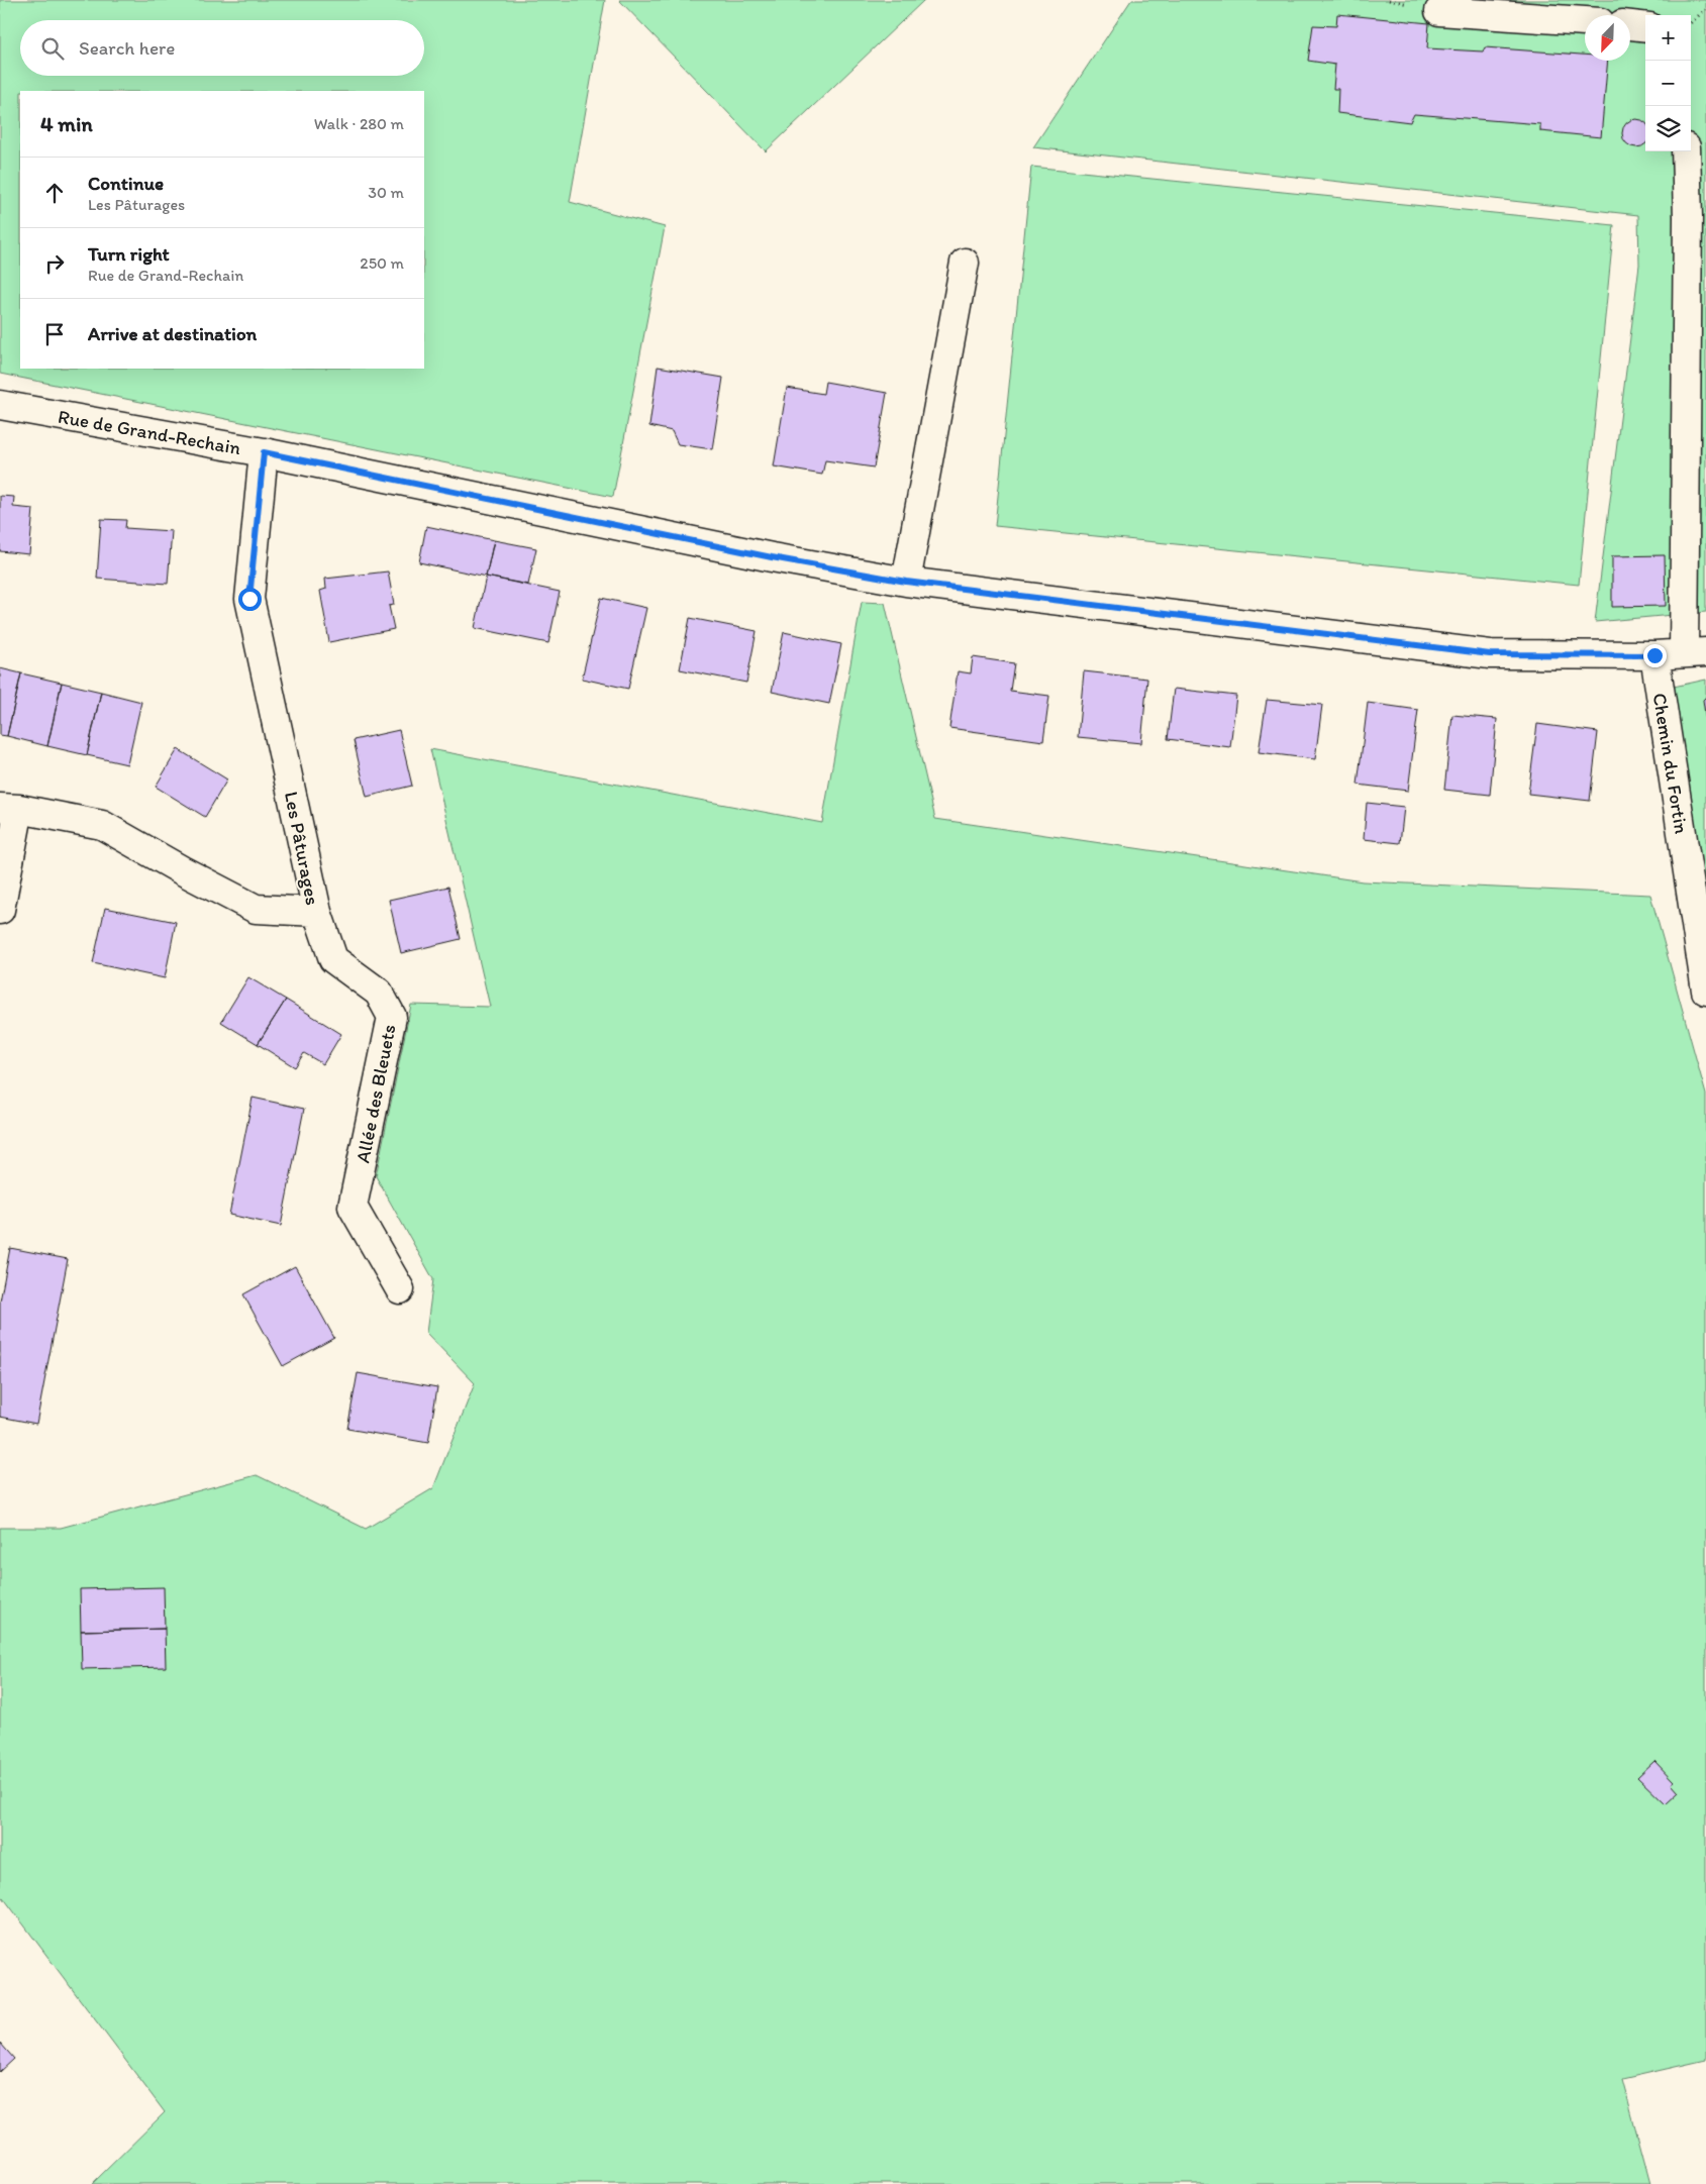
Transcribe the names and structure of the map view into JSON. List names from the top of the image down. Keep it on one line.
{"streets":{"street":["Rue de Grand-Rechain","Chemin du Fortin","Les Pâturages","Allée des Bleuets"]},"crossings":[["Rue de Grand-Rechain","Chemin du Fortin"],["Rue de Grand-Rechain","Les Pâturages"],["Les Pâturages","Allée des Bleuets"]],"north":"bottom left","page":{"map_buttons":["+","−"],"search":"Search here","heading":["4 min","Walk · 280 m"],"list":[["Continue","Les Pâturages","30 m"],["Turn right","Rue de Grand-Rechain","250 m"],"Arrive at destination"]}}
